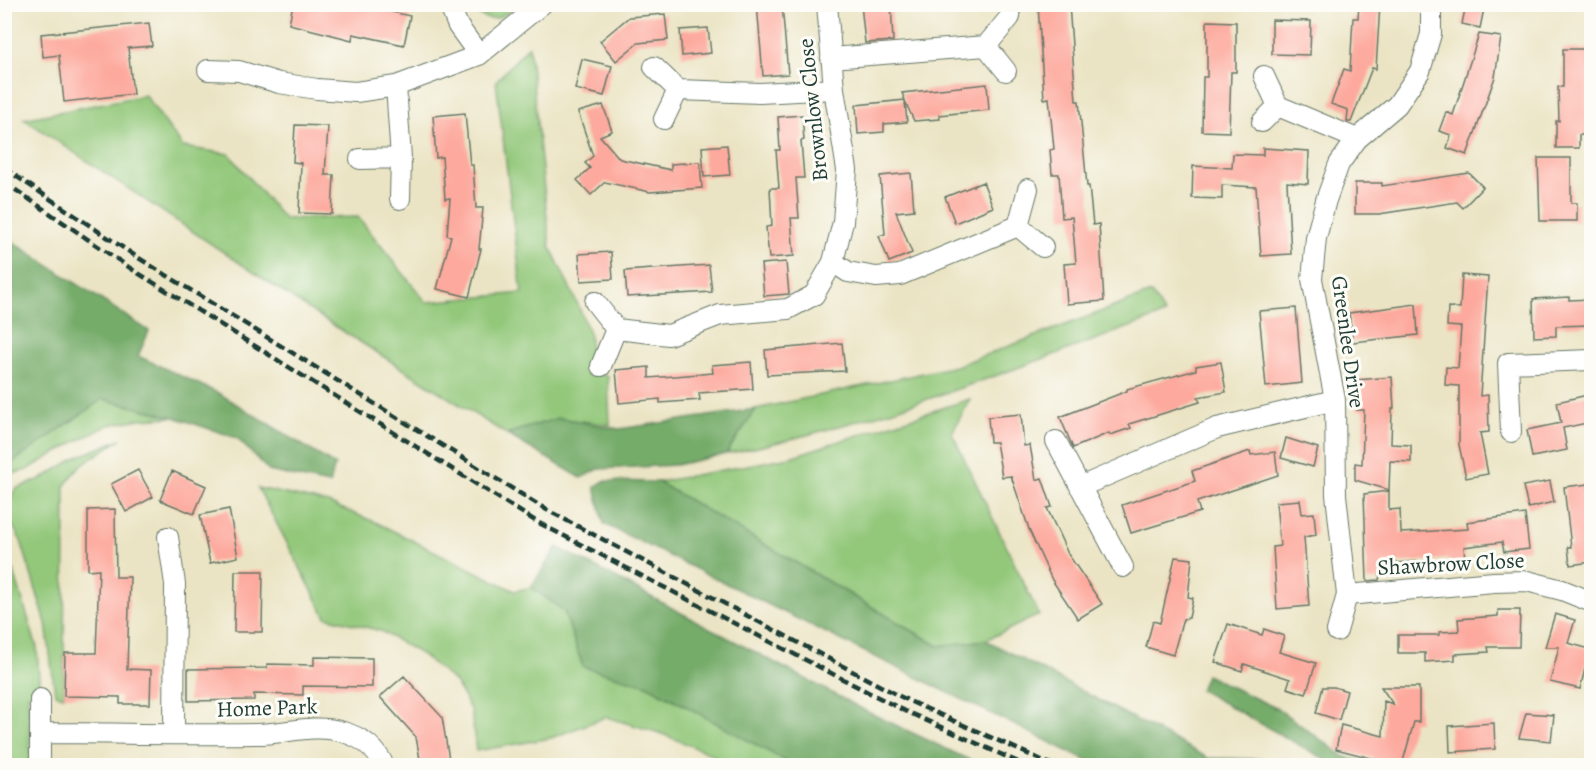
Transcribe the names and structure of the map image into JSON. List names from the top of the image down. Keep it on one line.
{"streets":{"street":["Brownlow Close","Greenlee Drive","Shawbrow Close","Home Park"]},"crossings":[["Greenlee Drive","Shawbrow Close"]]}
